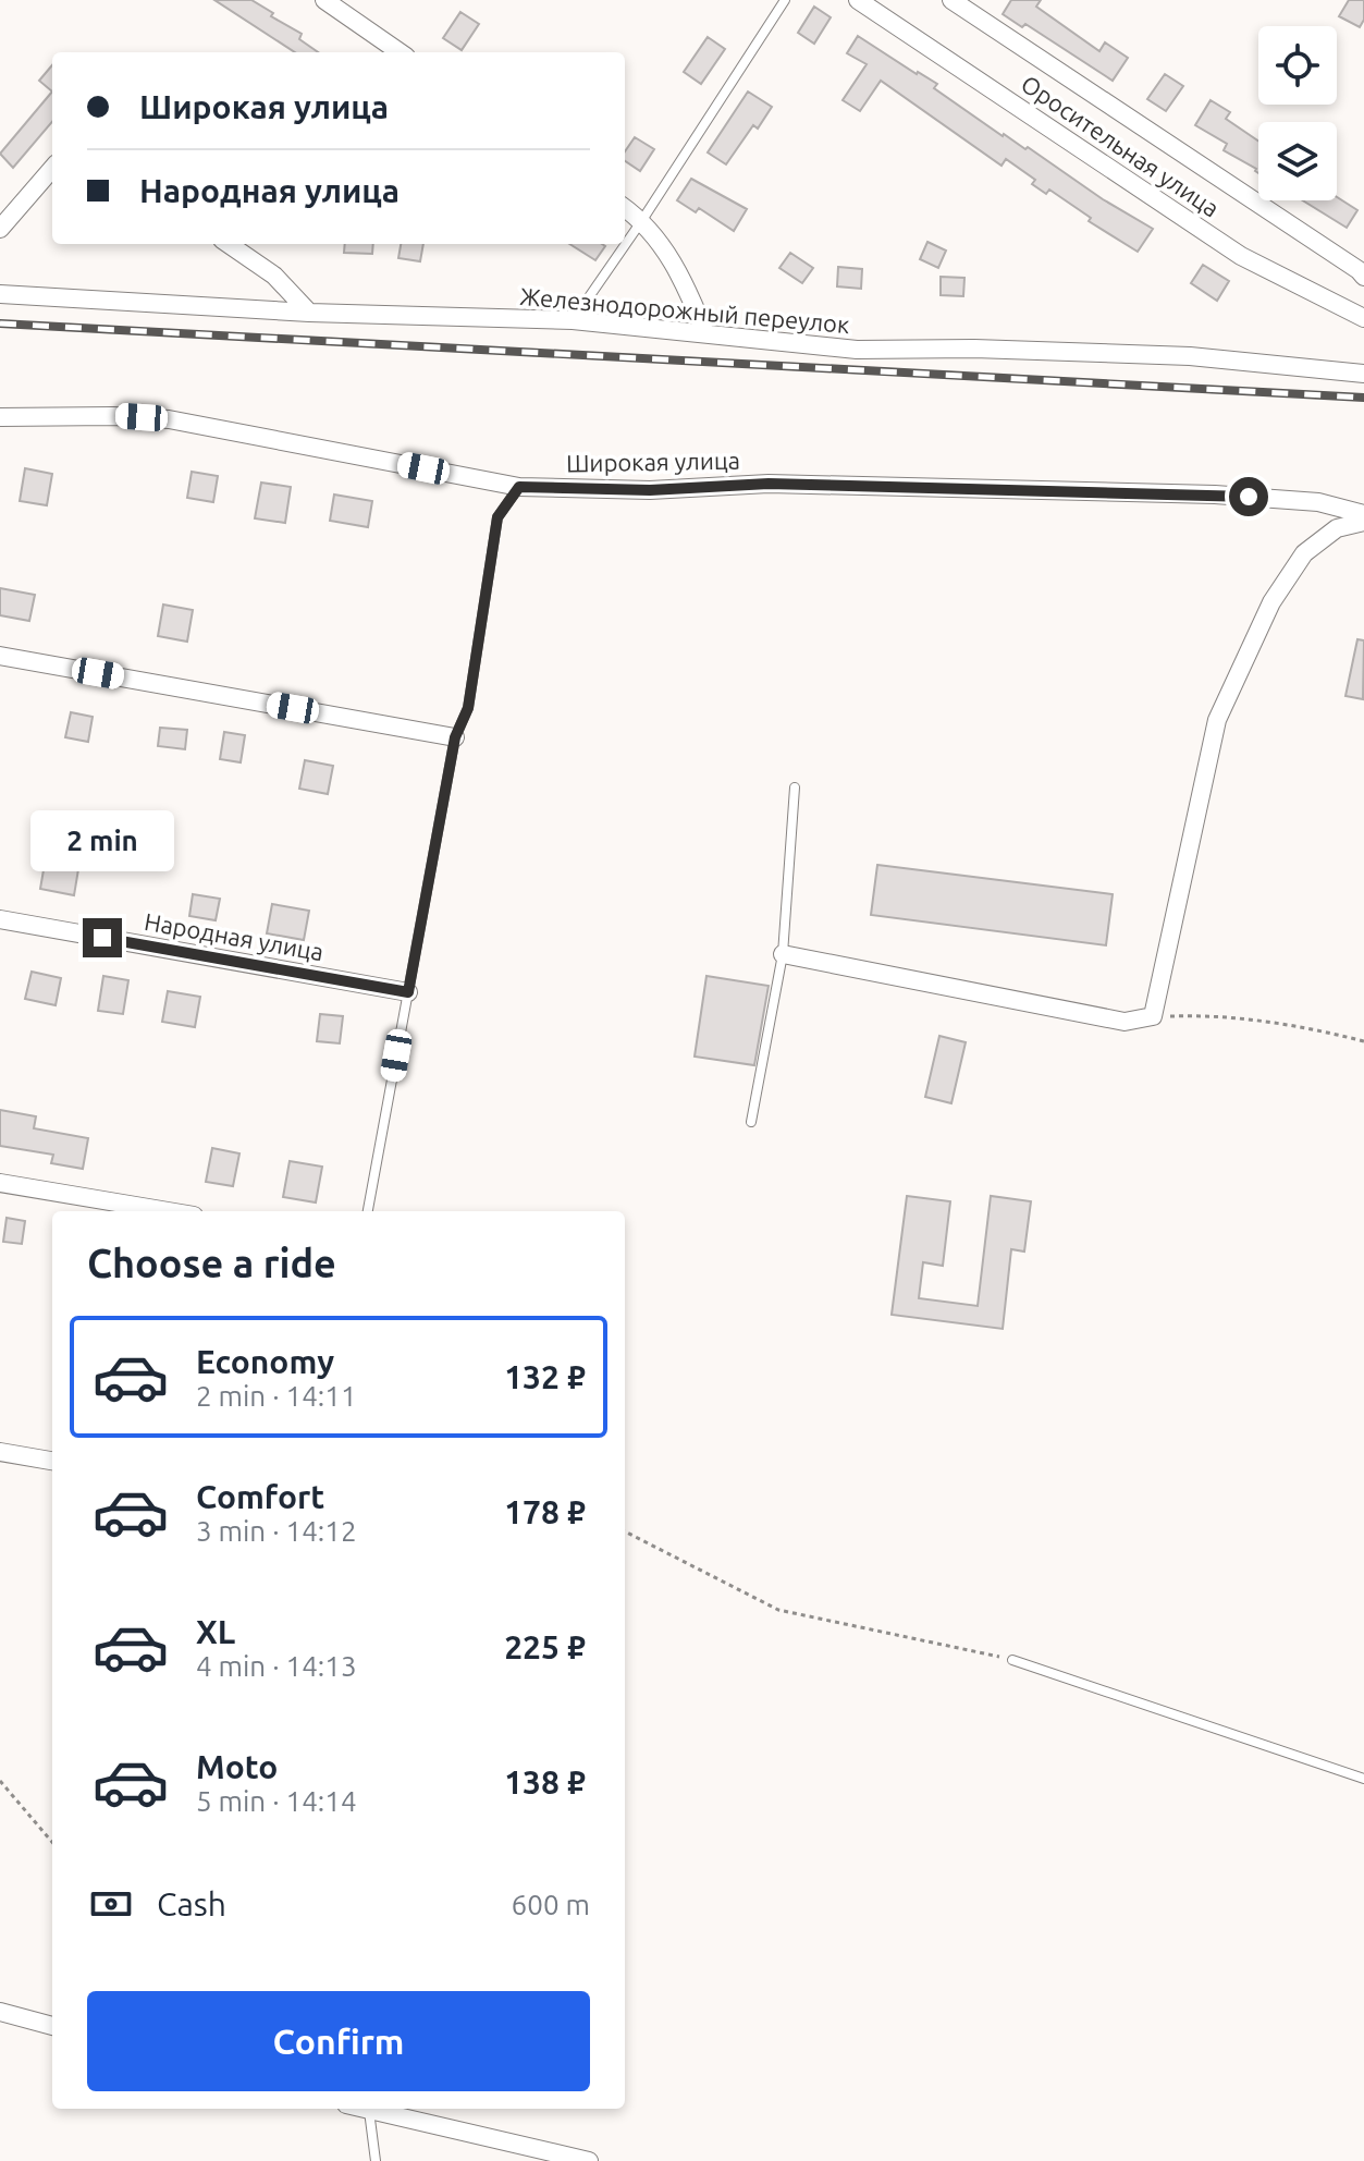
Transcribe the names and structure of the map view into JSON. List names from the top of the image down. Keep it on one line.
{"streets":{"street":["Оросительная улица","Железнодорожный переулок","Широкая улица","Народная улица"]},"page":{"banner":["Широкая улица","Народная улица"],"bubble":"2 min","heading":"Choose a ride","list":[{"name":"Economy","note":"2 min · 14:11","value":"132 ₽"},{"name":"Comfort","note":"3 min · 14:12","value":"178 ₽"},{"name":"XL","note":"4 min · 14:13","value":"225 ₽"},{"name":"Moto","note":"5 min · 14:14","value":"138 ₽"}],"pay":["Cash","600 m"],"buttons":"Confirm"}}
